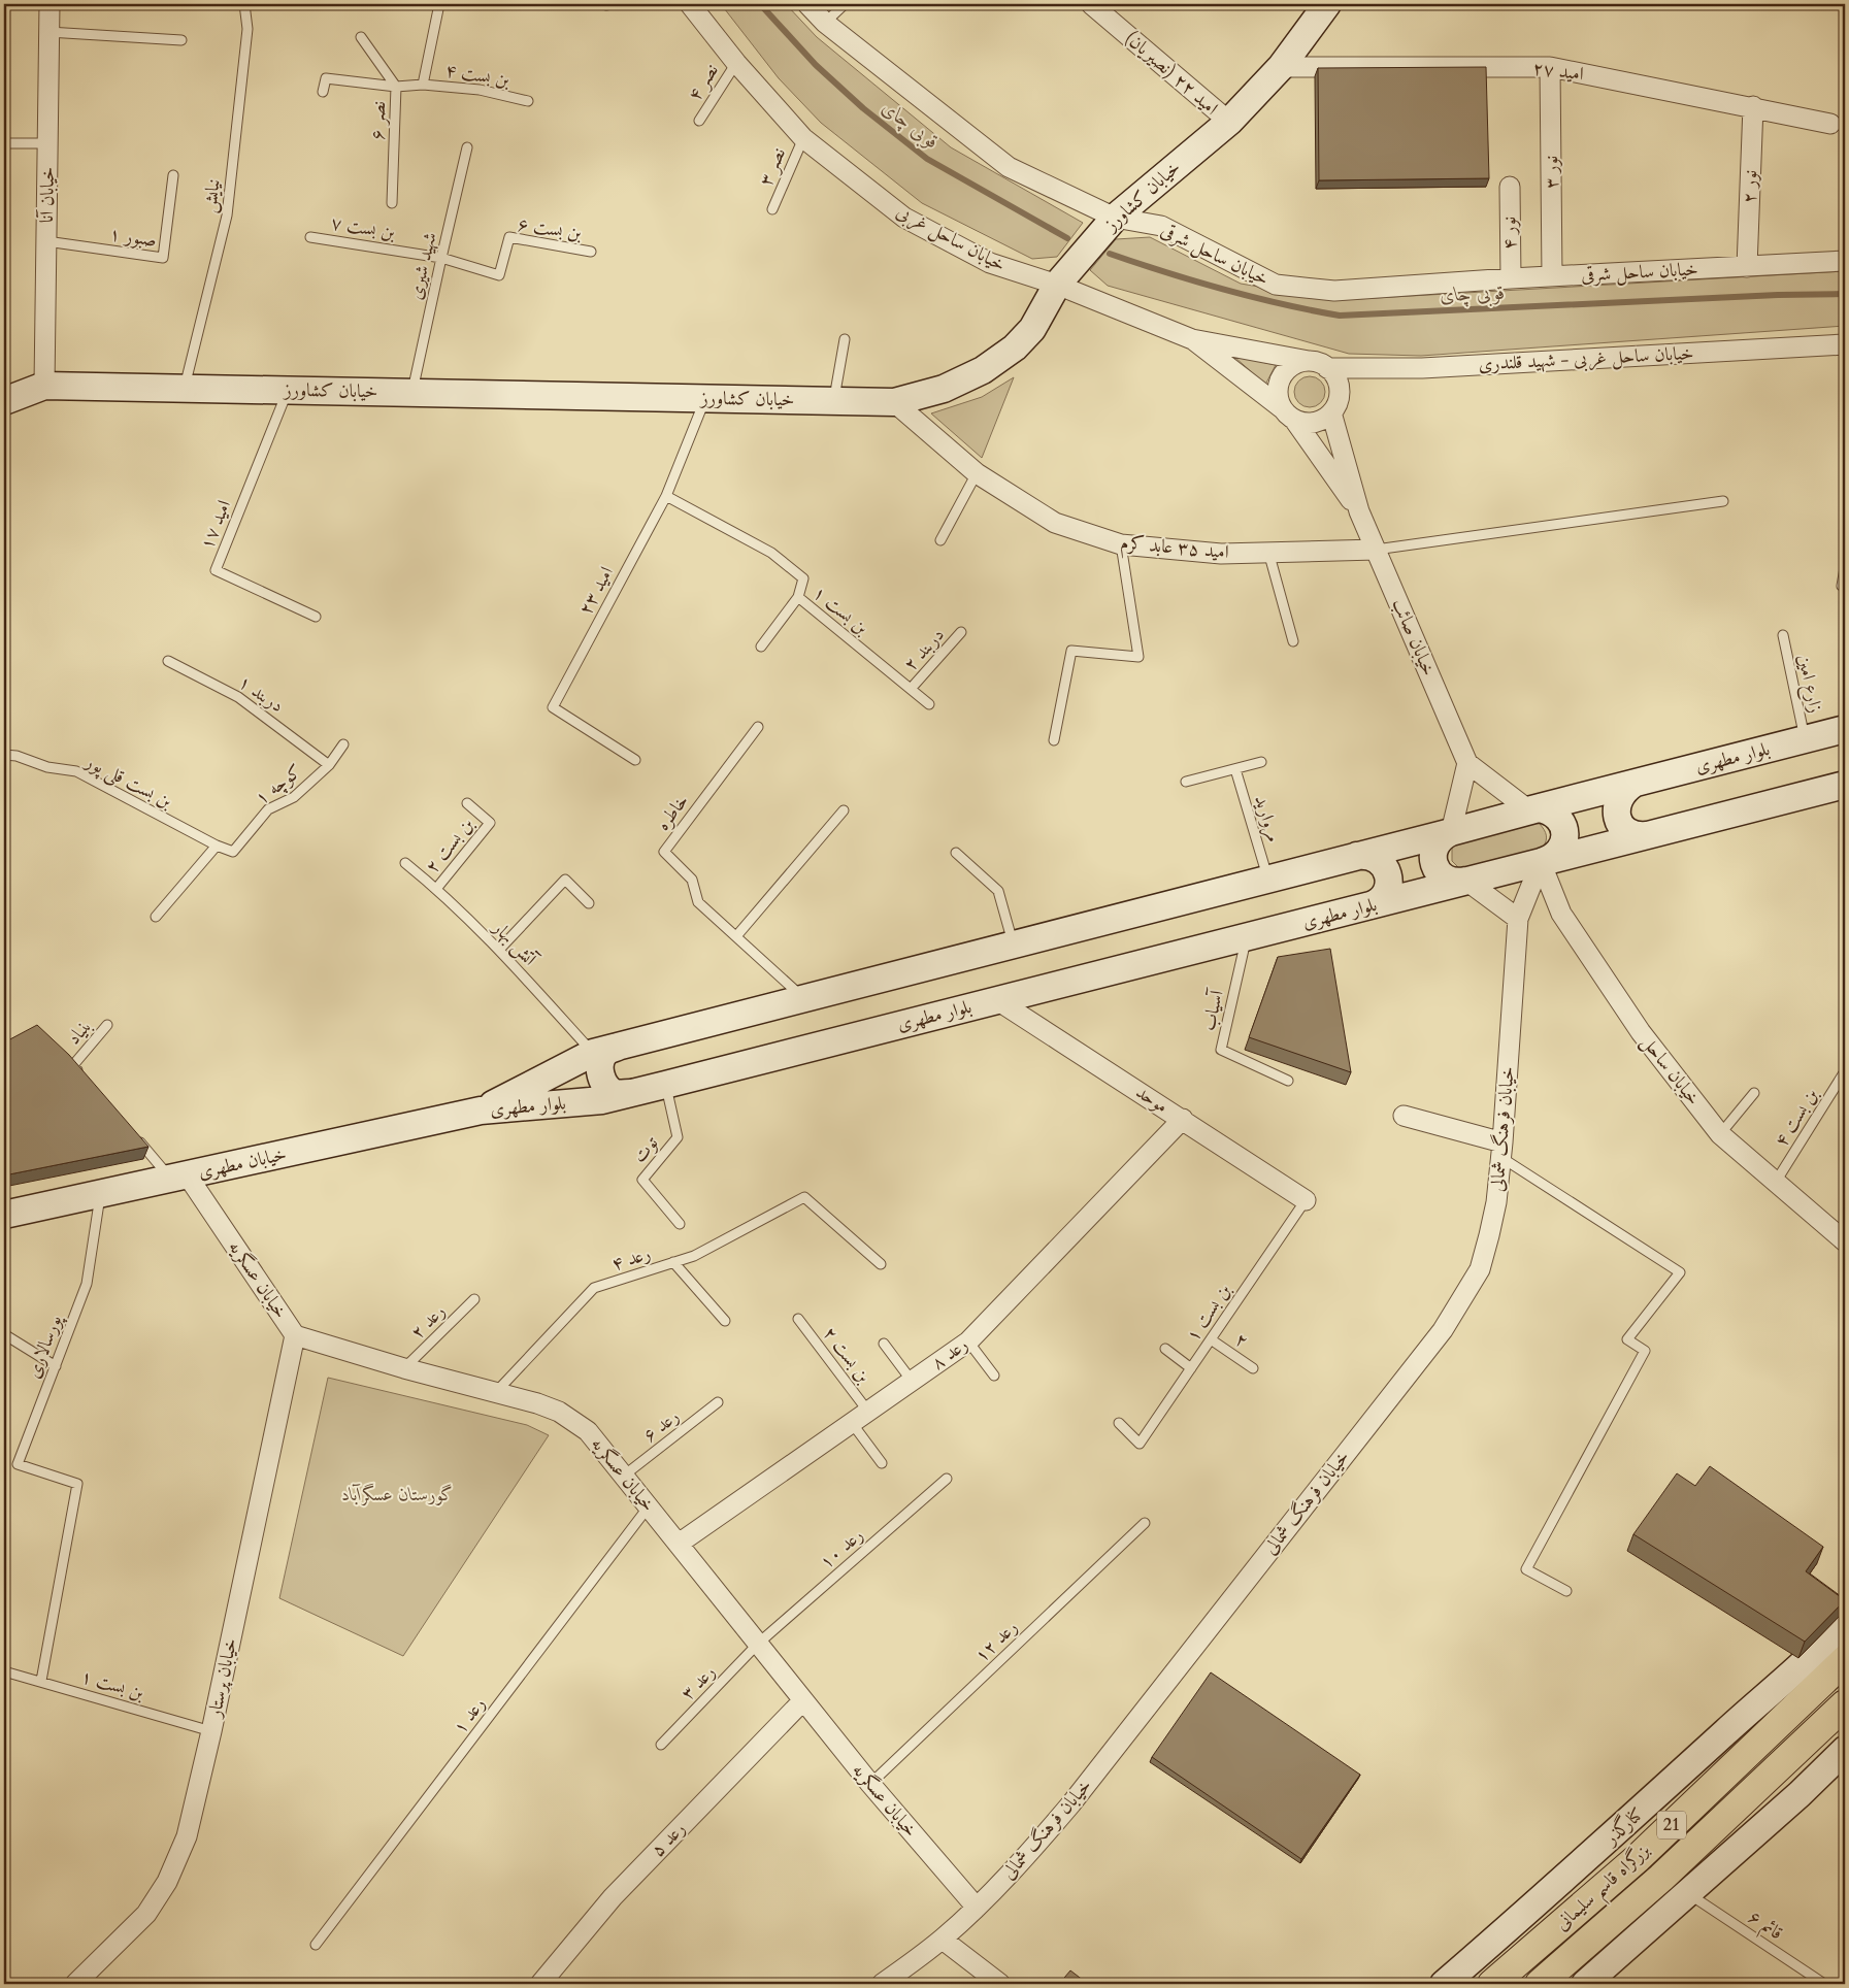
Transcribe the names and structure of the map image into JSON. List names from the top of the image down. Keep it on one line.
{"streets":{"highway":["21","بزرگراه قاسم سلیمانی"],"main road":["خیابان کشاورز","بلوار مطهری","خیابان مطهری","کنارگذر"],"street":["امید ۲۷","امید ۲۲ (نصیریان)","نور ۳","نور ۲","خیابان آنا","نور ۴","خیابان ساحل غربی","خیابان ساحل شرقی","خیابان ساحل غربی - شهید قلندری","امید ۳۵ عابد کرم","خیابان صائب","خیابان ساحل","موحد","خیابان فرهنگ شمالی","خیابان عسگریه","رعد ۸","خیابان پرستار","رعد ۵"],"lane":["بن بست ۴","نصر ۴","نصر ۶","نصر ۳","نیایش","بن بست ۷","بن بست ۶","صبور ۱","شهید شیری","امید ۱۷","امید ۲۳","بن بست ۱","دربند ۲","زارع امین","دربند ۱","بن بست قلی پور","کوچه ۱","خاطره","مروارید","بن بست ۲","آتش بهار","آسیاب","بنیاد","توت","رعد ۴","رعد ۲","۲","پورسالاری","رعد ۶","رعد ۱۰","رعد ۱۲","رعد ۳","رعد ۱","قائم ۶"]},"crossings":[["امید ۲۷","نور ۳"],["امید ۲۷","نور ۲"],["امید ۲۷","خیابان کشاورز"],["امید ۲۲ (نصیریان)","خیابان کشاورز"],["بن بست ۴","نصر ۶"],["بن بست ۴","خیابان ساحل"],["نصر ۴","خیابان ساحل غربی"],["نصر ۳","خیابان ساحل غربی"],["نور ۳","خیابان ساحل شرقی"],["نور ۲","خیابان ساحل شرقی"],["خیابان آنا","خیابان کشاورز"],["خیابان آنا","صبور ۱"],["نیایش","خیابان کشاورز"],["خیابان کشاورز","خیابان ساحل غربی"],["خیابان کشاورز","خیابان ساحل شرقی"],["خیابان کشاورز","شهید شیری"],["خیابان کشاورز","امید ۱۷"],["خیابان کشاورز","امید ۳۵ عابد کرم"],["خیابان کشاورز","امید ۲۳"],["بن بست ۷","بن بست ۶"],["بن بست ۷","شهید شیری"],["بن بست ۶","شهید شیری"],["نور ۴","خیابان ساحل شرقی"],["خیابان ساحل غربی","خیابان ساحل غربی - شهید قلندری"],["خیابان ساحل غربی","خیابان صائب"],["خیابان ساحل غربی - شهید قلندری","خیابان صائب"],["امید ۳۵ عابد کرم","خیابان صائب"],["امید ۲۳","بن بست ۱"],["بن بست ۱","دربند ۲"],["بن بست ۱","موحد"],["بن بست ۱","۲"],["بن بست ۱","پورسالاری"],["بن بست ۱","خیابان پرستار"],["خیابان صائب","بلوار مطهری"],["زارع امین","بلوار مطهری"],["دربند ۱","کوچه ۱"],["بلوار مطهری","خاطره"],["بلوار مطهری","مروارید"],["بلوار مطهری","آتش بهار"],["بلوار مطهری","آسیاب"],["بلوار مطهری","خیابان ساحل"],["بلوار مطهری","موحد"],["بلوار مطهری","خیابان فرهنگ شمالی"],["بلوار مطهری","توت"],["بلوار مطهری","خیابان مطهری"],["بن بست قلی پور","کوچه ۱"],["بن بست ۲","آتش بهار"],["بن بست ۲","رعد ۸"],["خیابان ساحل","خیابان فرهنگ شمالی"],["موحد","رعد ۸"],["خیابان فرهنگ شمالی","خیابان عسگریه"],["خیابان مطهری","خیابان عسگریه"],["خیابان مطهری","پورسالاری"],["رعد ۴","خیابان عسگریه"],["خیابان عسگریه","رعد ۲"],["خیابان عسگریه","رعد ۸"],["خیابان عسگریه","رعد ۶"],["خیابان عسگریه","رعد ۱۰"],["خیابان عسگریه","رعد ۱۲"],["خیابان عسگریه","خیابان پرستار"],["خیابان عسگریه","رعد ۳"],["خیابان عسگریه","رعد ۱"],["خیابان عسگریه","رعد ۵"],["رعد ۱۰","رعد ۳"]],"water":["قوبی چای"],"parks":["گورستان عسگرآباد"]}
